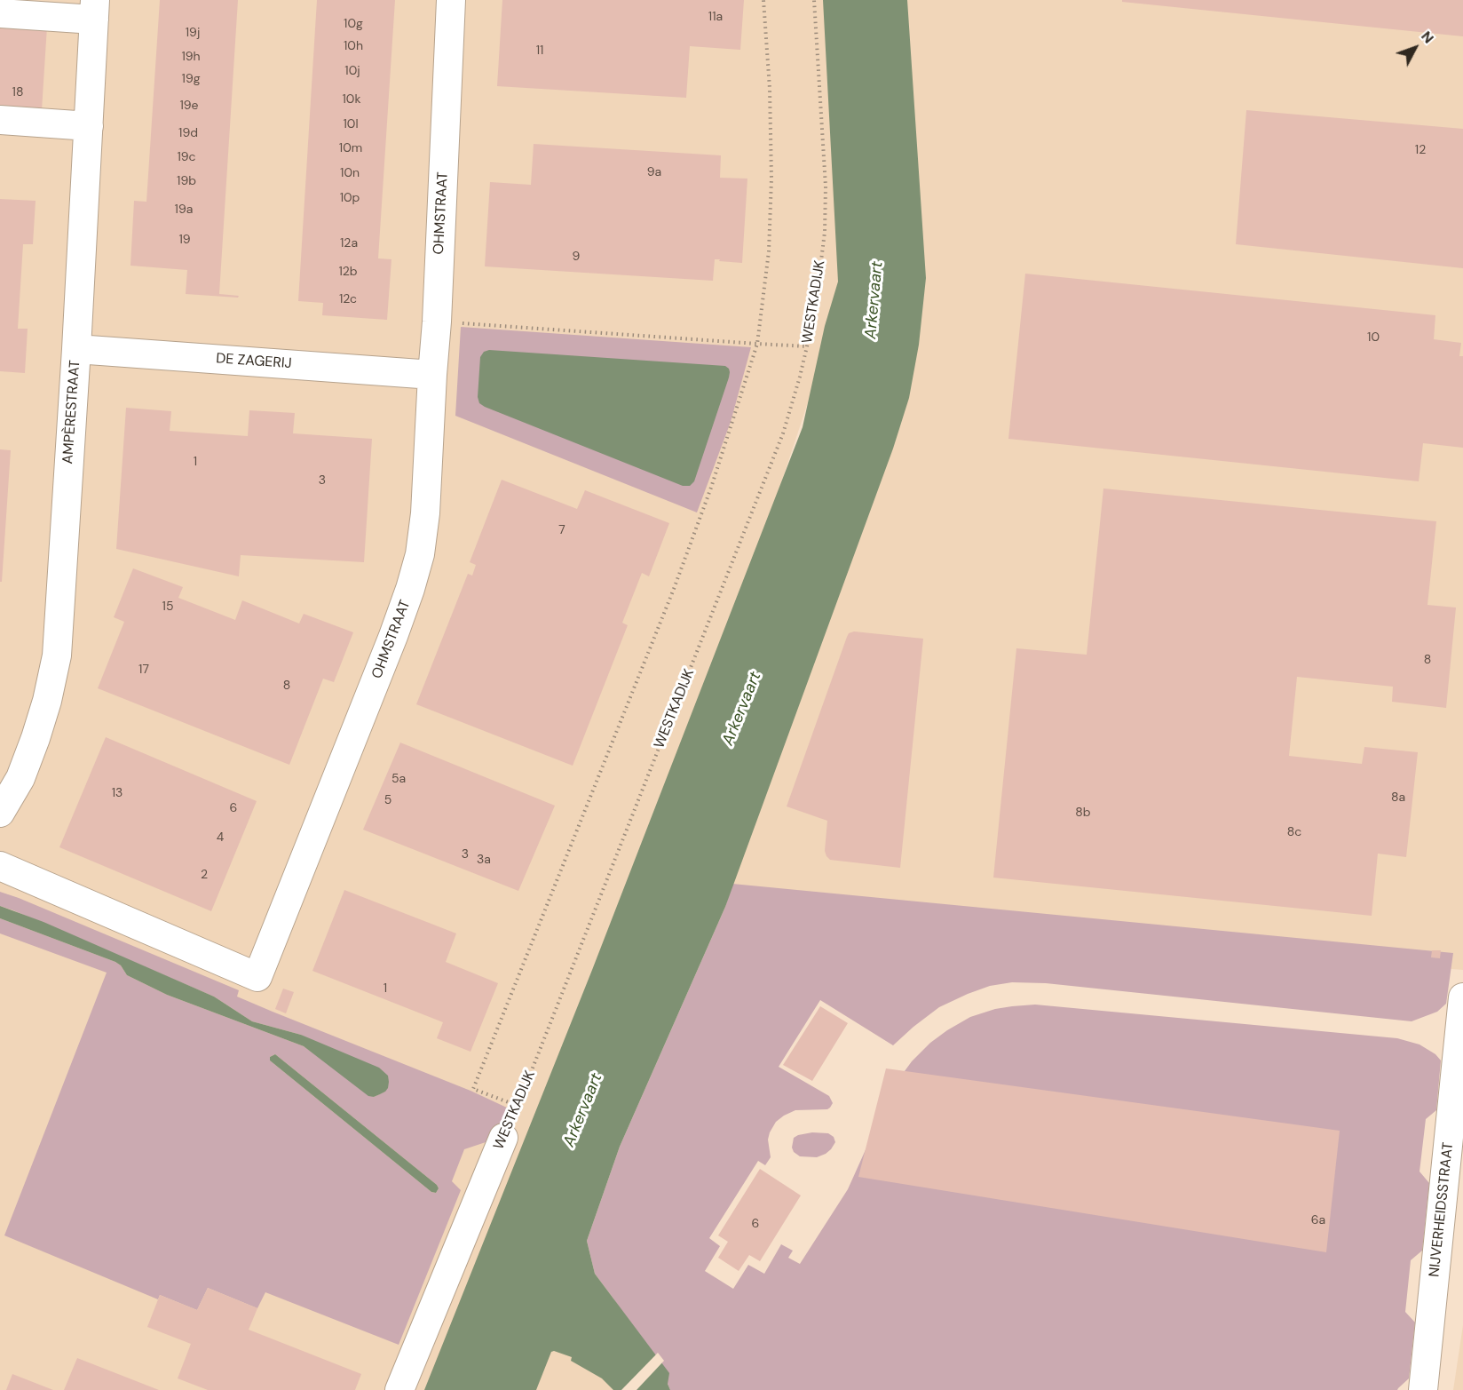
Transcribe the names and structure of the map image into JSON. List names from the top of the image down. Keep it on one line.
{"streets":{"street":["OHMSTRAAT","WESTKADIJK","DE ZAGERIJ","AMPÈRESTRAAT","NIJVERHEIDSSTRAAT"]},"crossings":[["OHMSTRAAT","DE ZAGERIJ"],["DE ZAGERIJ","AMPÈRESTRAAT"]],"water":["Arkervaart"],"house_numbers":["11a","10g","19j","10h","11","19h","10j","19g","18","10k","19e","10l","19d","10m","12","19c","9a","10n","19b","10p","19a","19","12a","9","12b","12c","10","1","3","7","15","8","17","8","5a","13","8a","5","6","8b","8c","4","3","3a","2","1","6a","6"],"north":"top right"}
